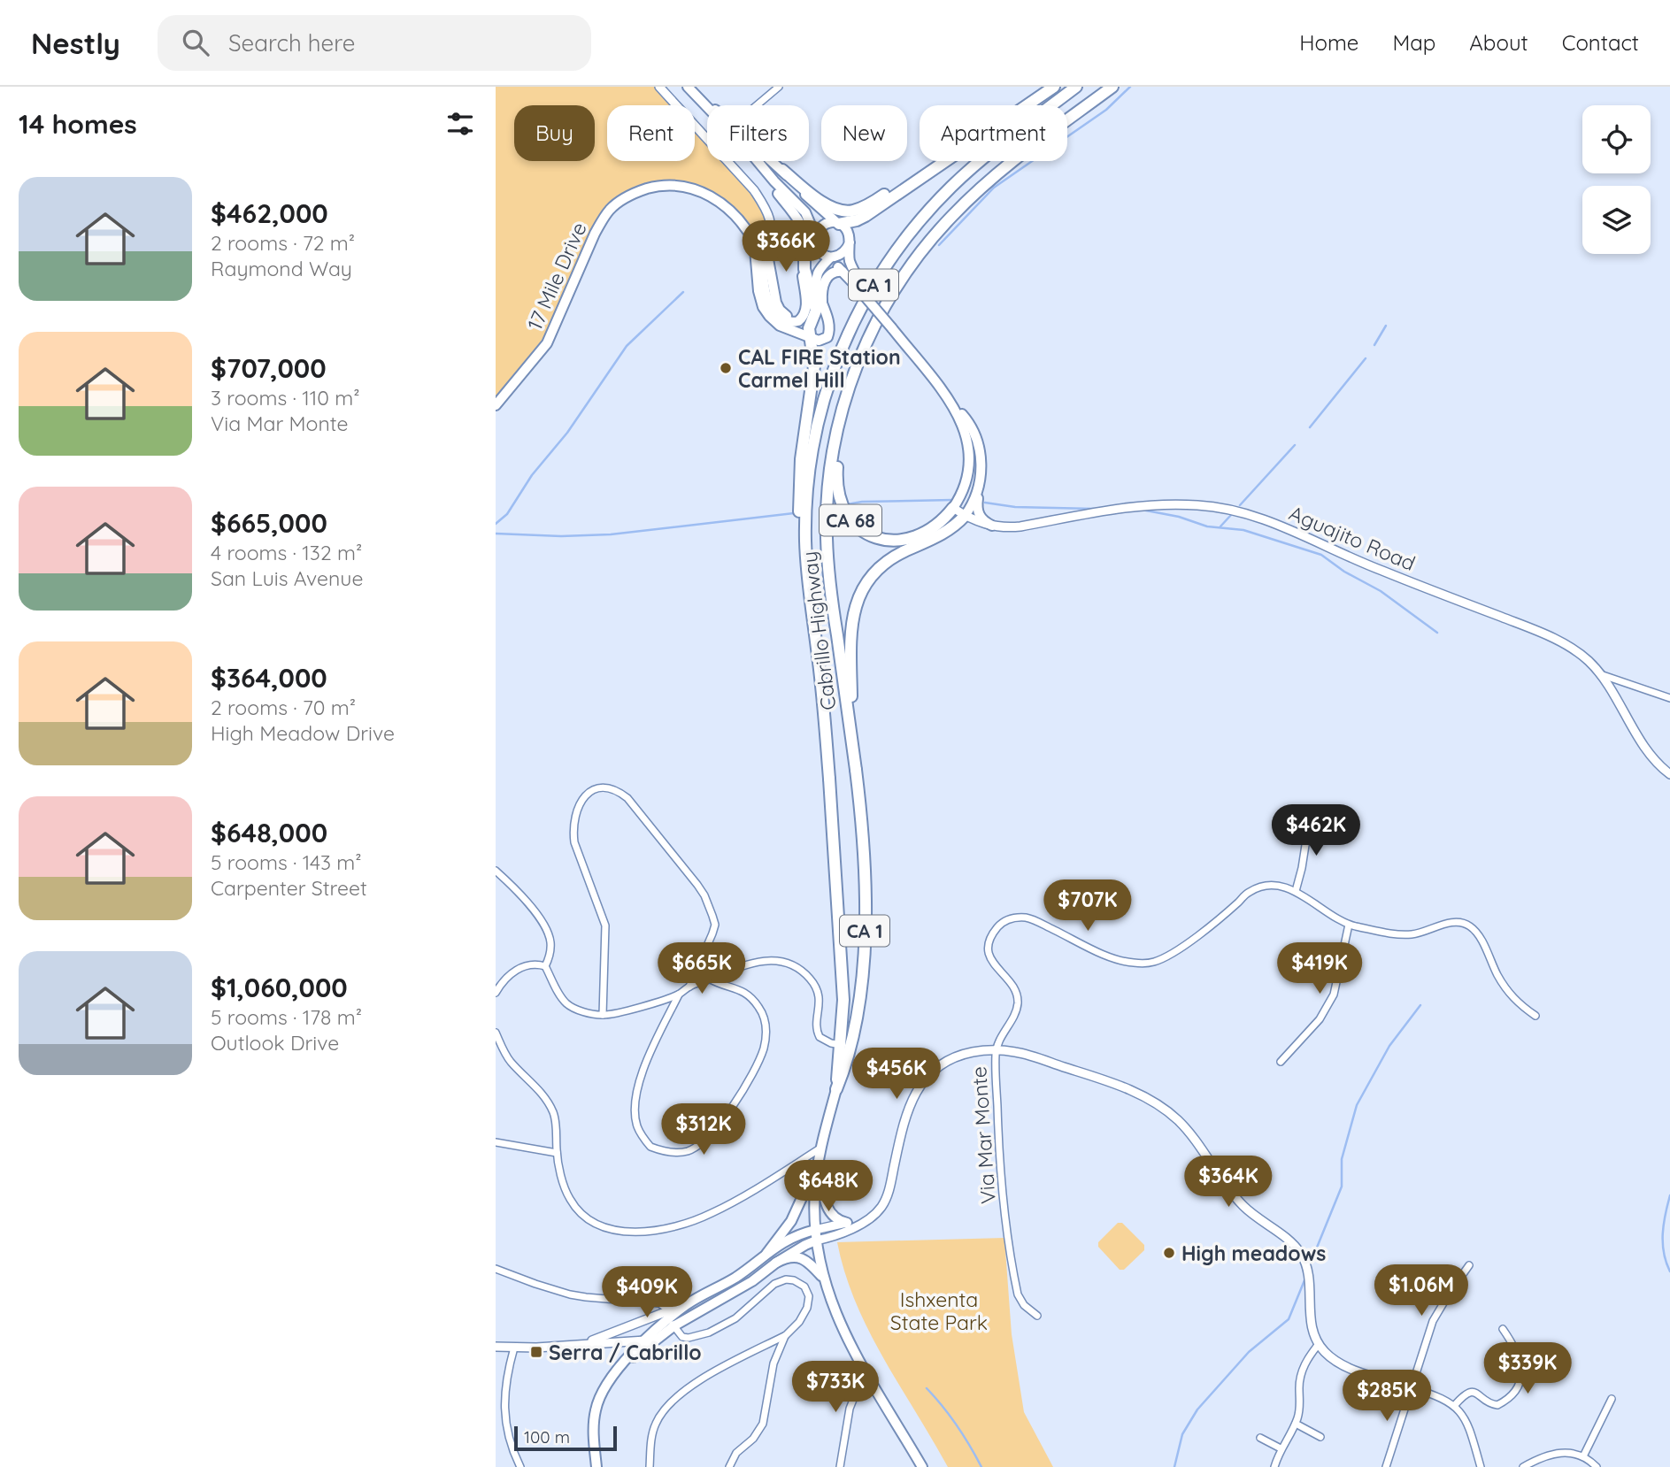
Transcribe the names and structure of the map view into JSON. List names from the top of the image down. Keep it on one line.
{"streets":{"highway":["CA 1","CA 68","Cabrillo Highway"],"main road":["17 Mile Drive"],"street":["Aguajito Road","Via Mar Monte"]},"crossings":[["17 Mile Drive","CA 68"],["CA 68","Aguajito Road"],["CA 68","Cabrillo Highway"]],"parks":["Ishxenta State Park"],"places":{"other":["CAL FIRE Station Carmel Hill","High meadows"],"transit":["Serra / Cabrillo"]},"scale_bar":"100 m","page":{"header":"Nestly","search":"Search here","nav":["Home","Map","About","Contact"],"heading":"14 homes","chip":["Buy","Rent","Filters","New","Apartment"],"list":[{"name":"$462,000","note":"2 rooms · 72 m² · Raymond Way"},{"name":"$707,000","note":"3 rooms · 110 m² · Via Mar Monte"},{"name":"$665,000","note":"4 rooms · 132 m² · San Luis Avenue"},{"name":"$364,000","note":"2 rooms · 70 m² · High Meadow Drive"},{"name":"$648,000","note":"5 rooms · 143 m² · Carpenter Street"},{"name":"$1,060,000","note":"5 rooms · 178 m² · Outlook Drive"}],"price":["$366K","$462K","$707K","$665K","$419K","$456K","$312K","$364K","$648K","$1.06M","$409K","$339K","$733K","$285K"],"scale":"100 m"}}
